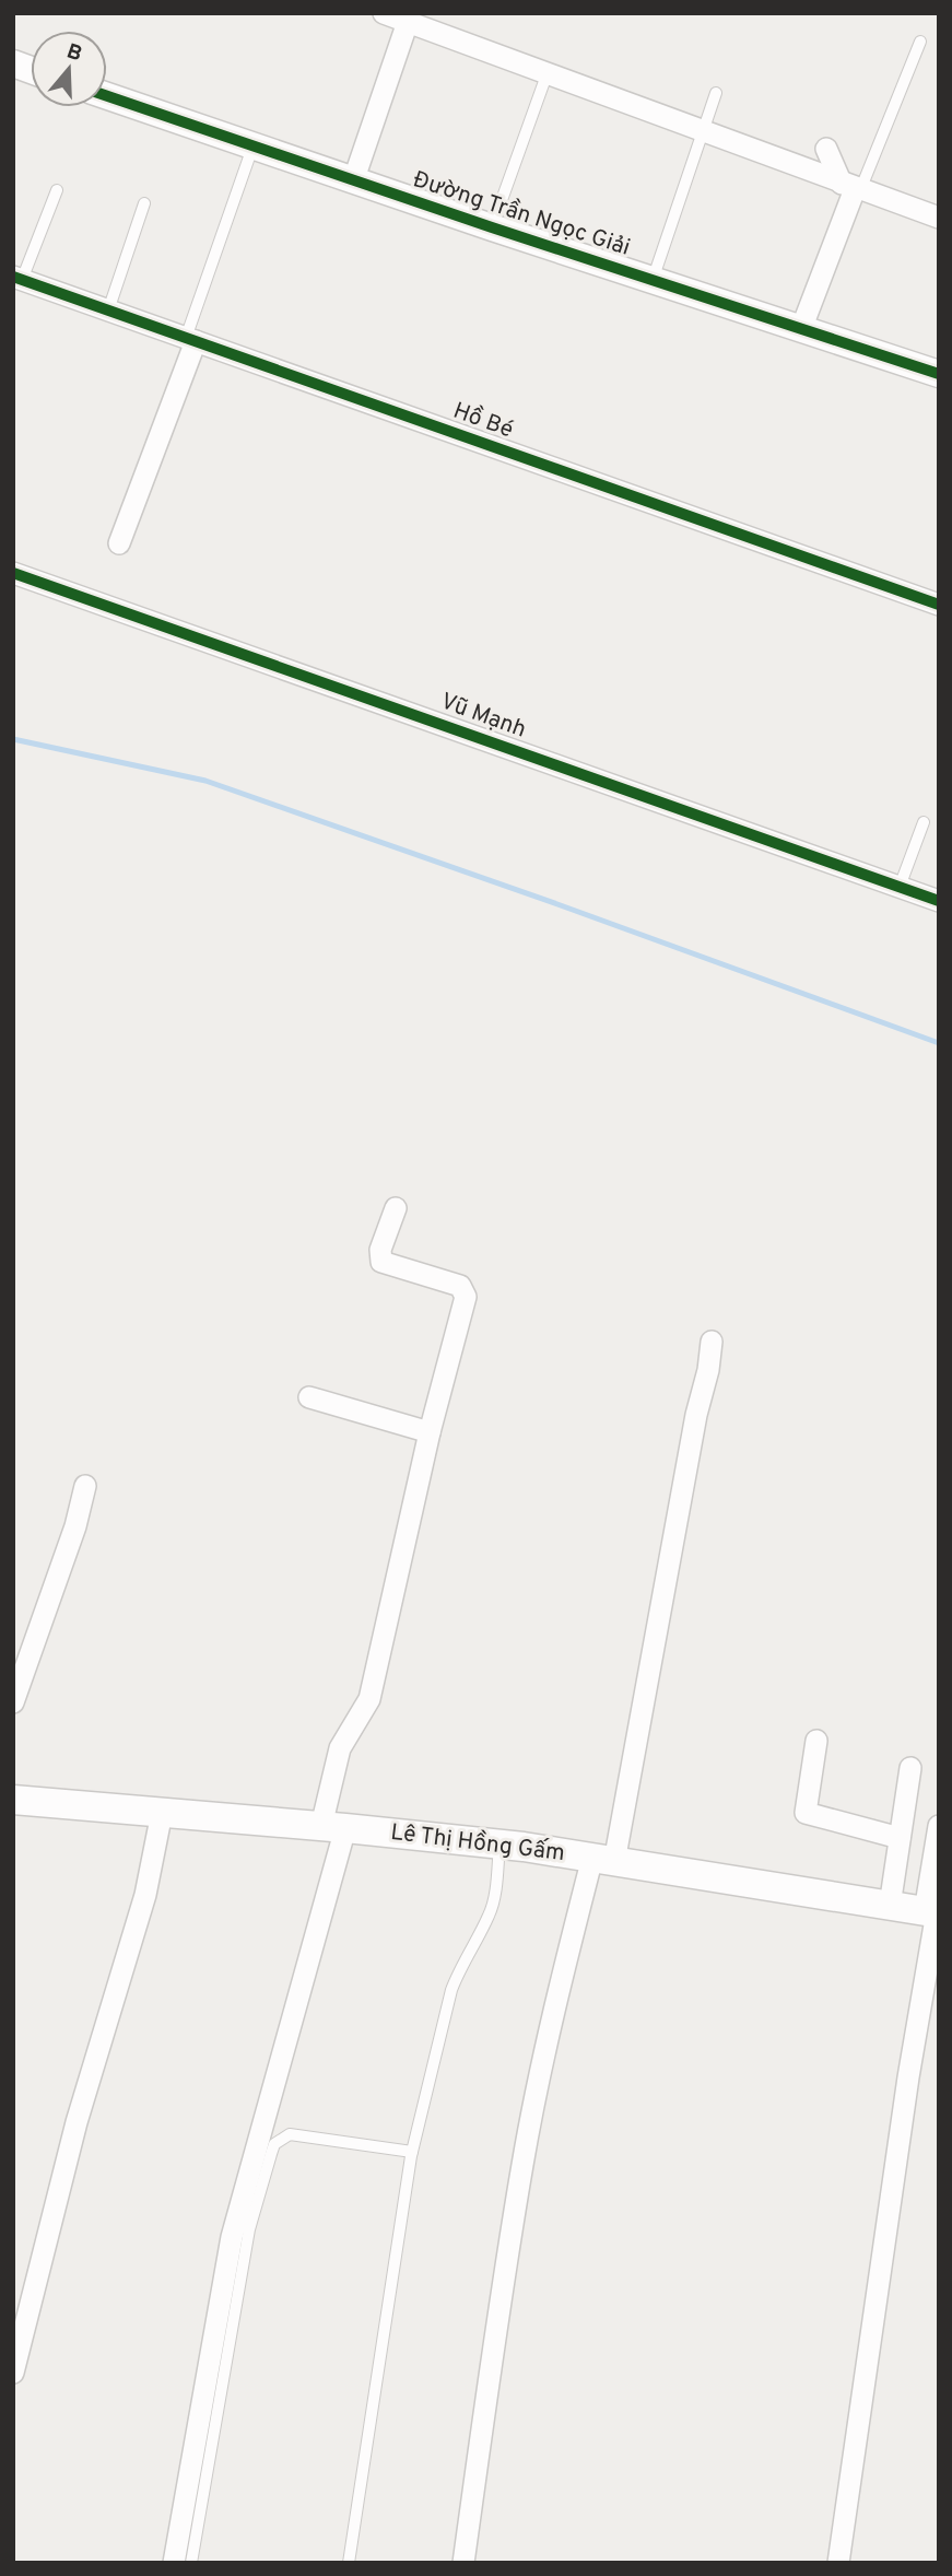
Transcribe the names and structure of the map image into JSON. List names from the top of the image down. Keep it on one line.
{"streets":{"main road":["Lê Thị Hồng Gấm"],"street":["Đường Trần Ngọc Giải","Hồ Bé","Vũ Mạnh"]},"north":"top"}
